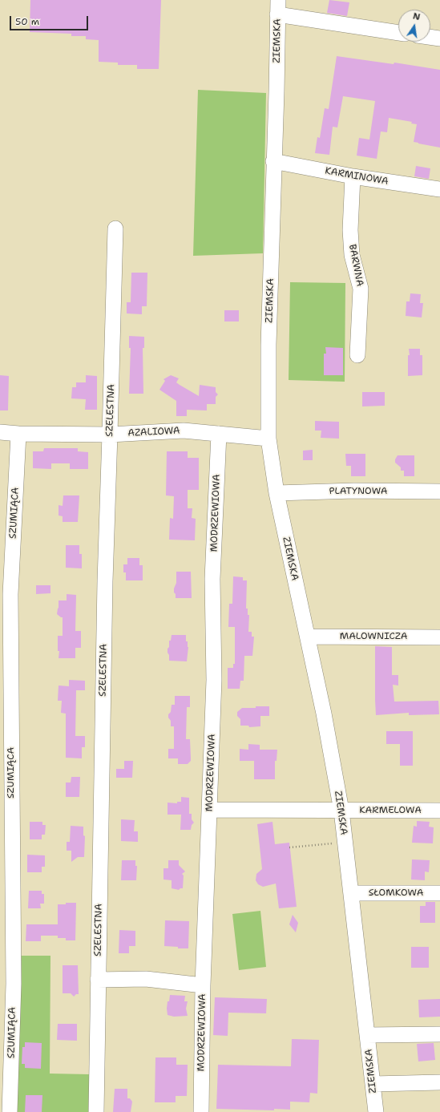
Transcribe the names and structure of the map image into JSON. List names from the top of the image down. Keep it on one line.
{"streets":{"street":["ZIEMSKA","KARMINOWA","BARWNA","SZELESTNA","AZALIOWA","PLATYNOWA","SZUMIĄCA","MODRZEWIOWA","MALOWNICZA","KARMELOWA","SŁOMKOWA"]},"crossings":[["ZIEMSKA","KARMINOWA"],["ZIEMSKA","AZALIOWA"],["ZIEMSKA","PLATYNOWA"],["ZIEMSKA","MALOWNICZA"],["ZIEMSKA","KARMELOWA"],["ZIEMSKA","SŁOMKOWA"],["KARMINOWA","BARWNA"],["SZELESTNA","AZALIOWA"],["AZALIOWA","SZUMIĄCA"],["AZALIOWA","MODRZEWIOWA"],["MODRZEWIOWA","KARMELOWA"]],"scale_bar":"50 m","north":"top"}
